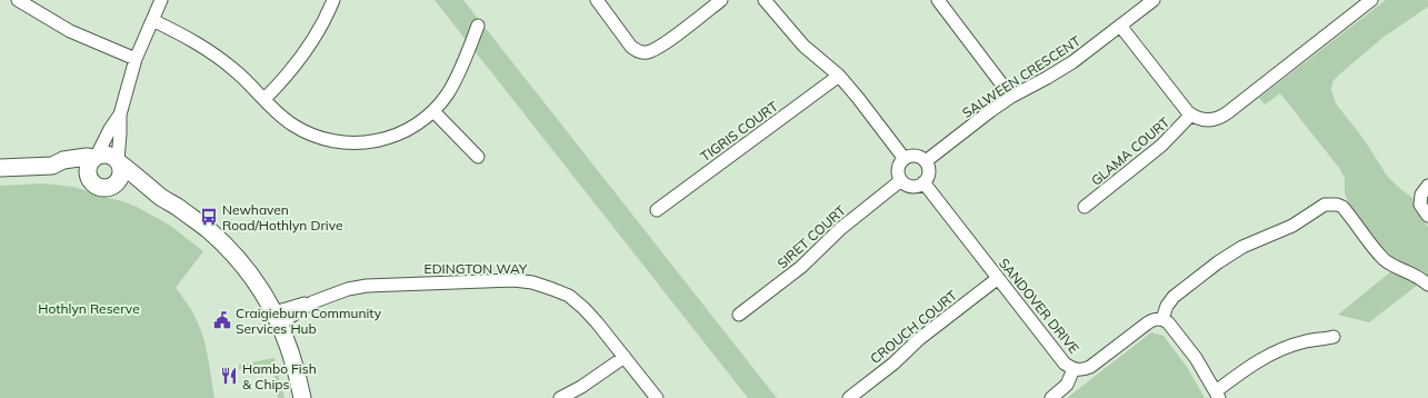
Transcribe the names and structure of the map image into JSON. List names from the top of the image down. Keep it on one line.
{"streets":{"street":["SALWEEN CRESCENT","TIGRIS COURT","GLAMA COURT","SIRET COURT","EDINGTON WAY","SANDOVER DRIVE","CROUCH COURT"]},"crossings":[["SALWEEN CRESCENT","SIRET COURT"],["SALWEEN CRESCENT","SANDOVER DRIVE"],["SIRET COURT","SANDOVER DRIVE"],["SANDOVER DRIVE","CROUCH COURT"]],"parks":["Hothlyn Reserve"],"places":{"bus stop":["Newhaven Road/Hothlyn Drive"],"public building":["Craigieburn Community Services Hub"],"restaurant":["Hambo Fish & Chips"]}}
